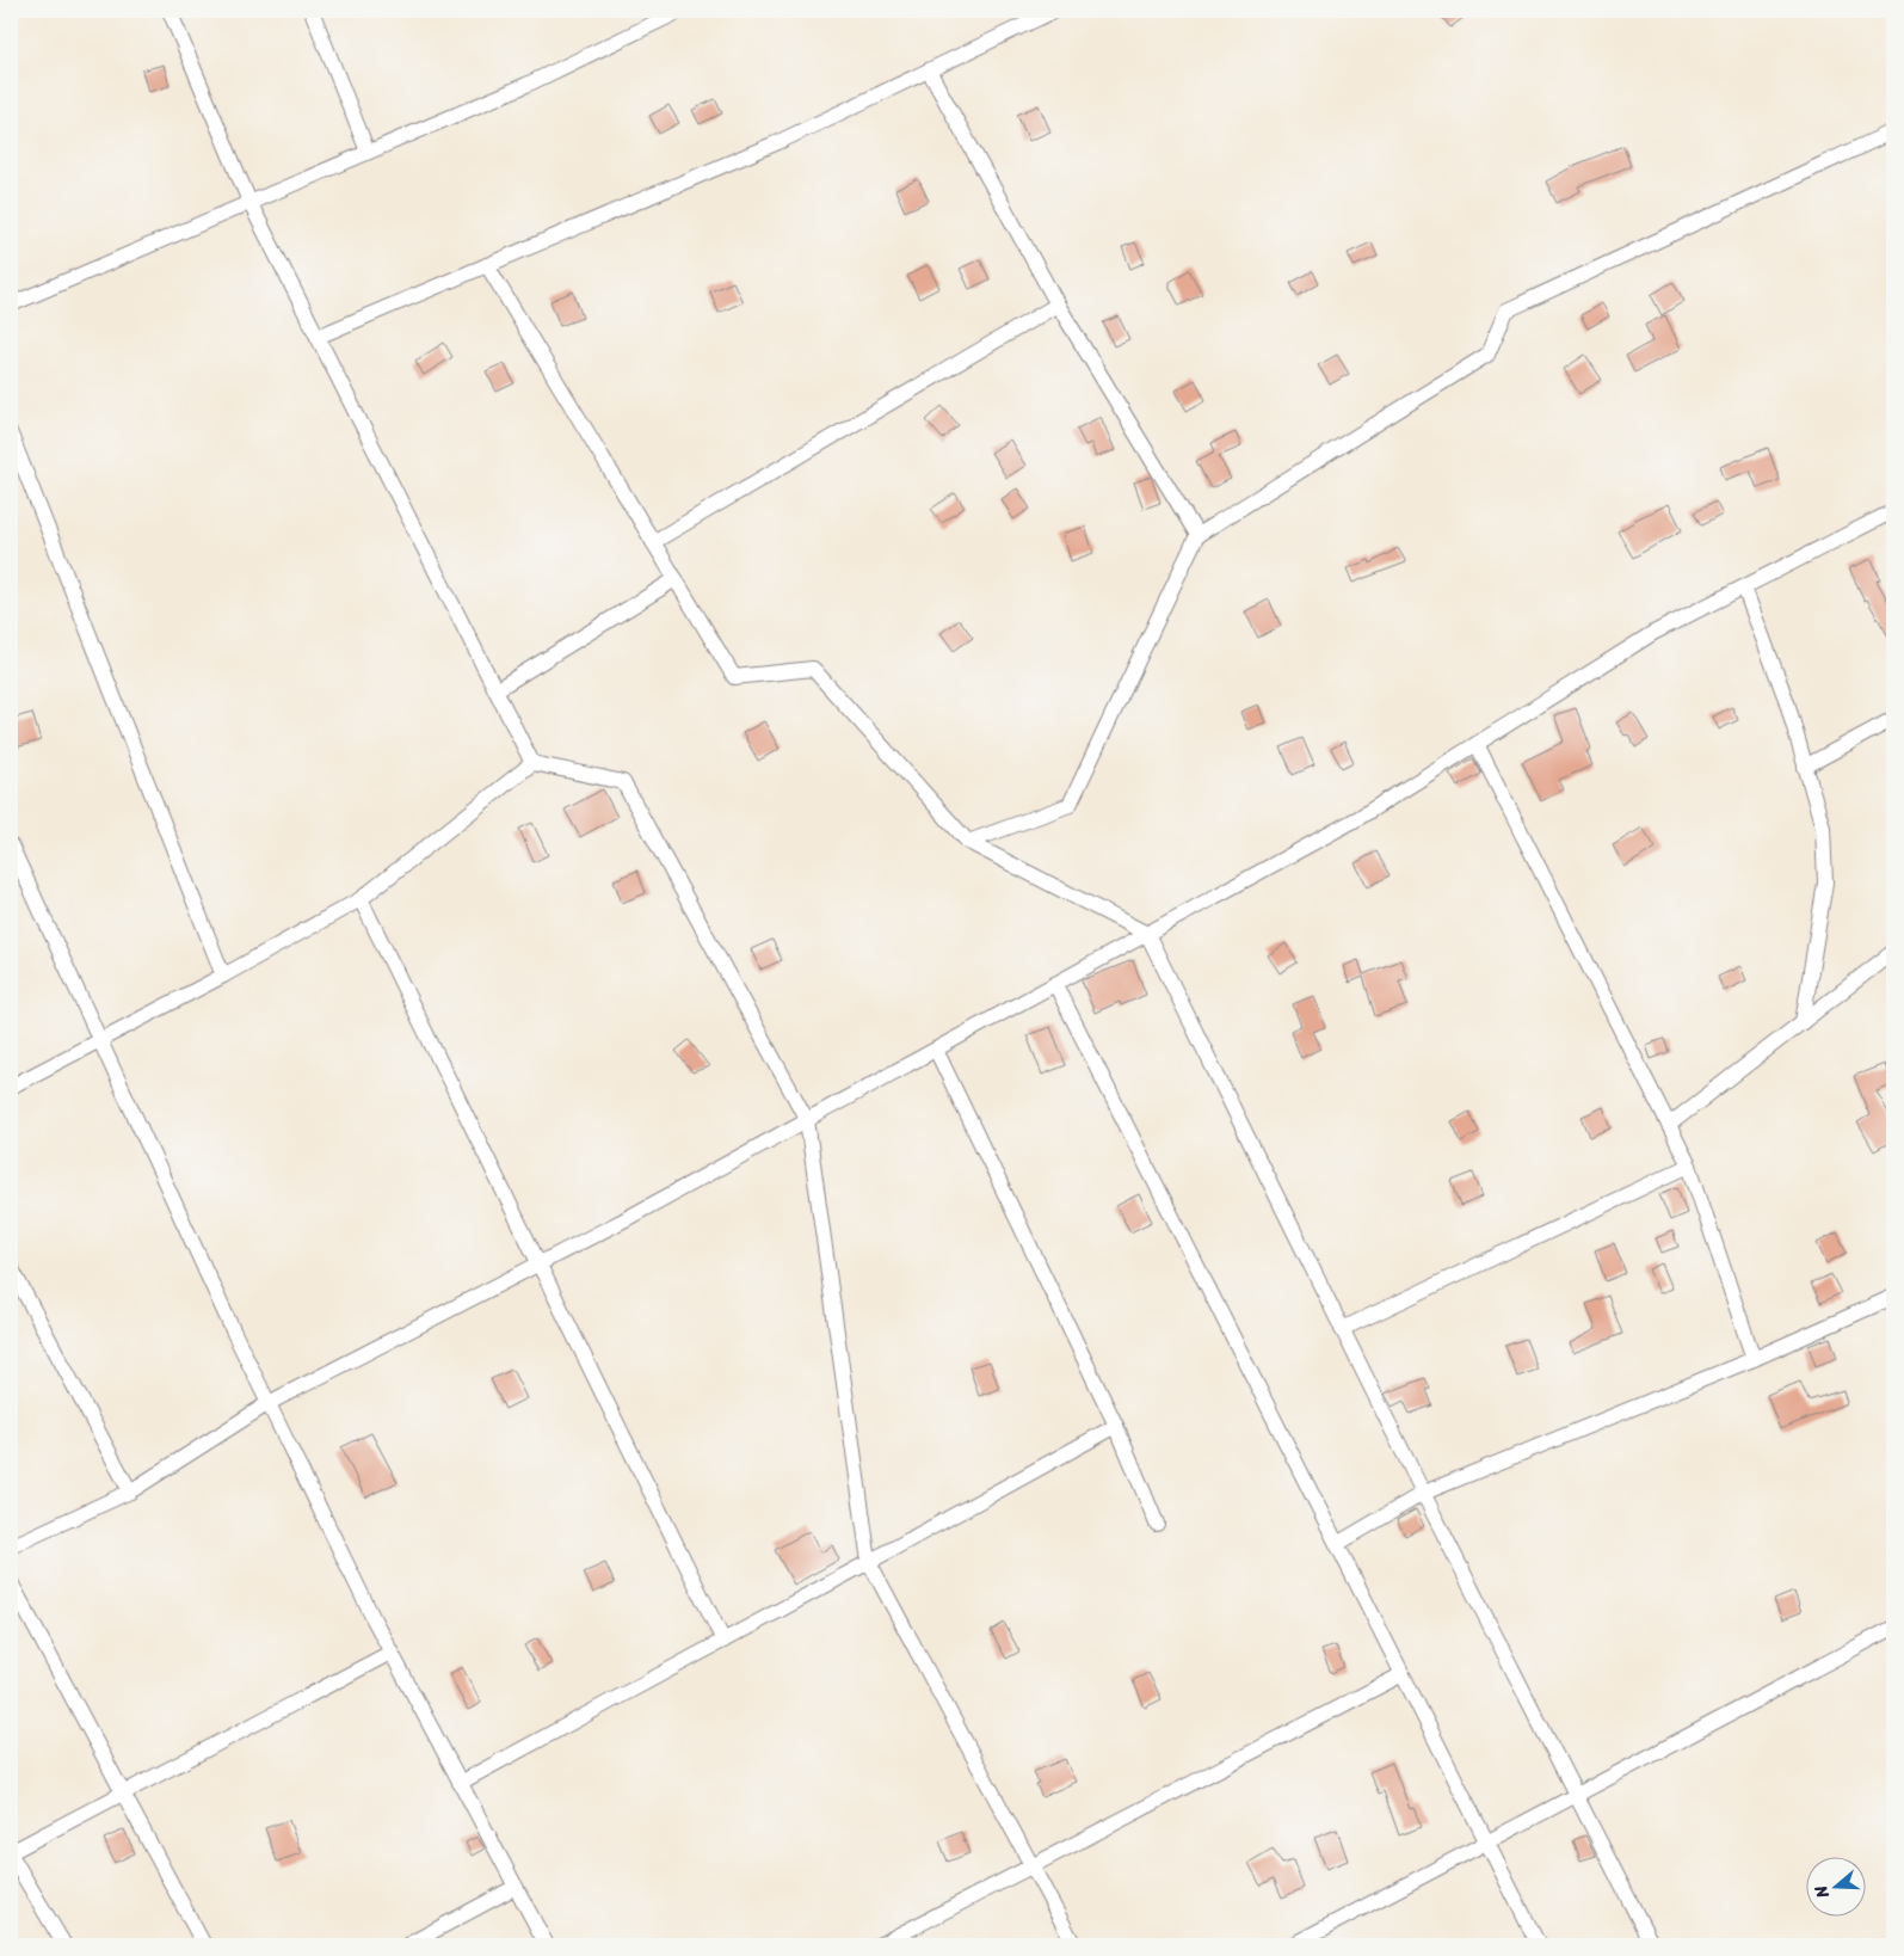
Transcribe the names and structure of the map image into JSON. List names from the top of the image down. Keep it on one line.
{"north":"left"}
